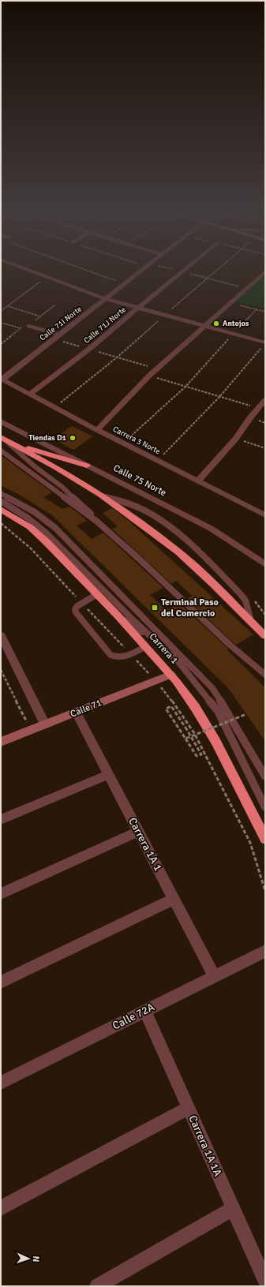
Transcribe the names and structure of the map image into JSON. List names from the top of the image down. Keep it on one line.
{"streets":{"highway":["Carrera 1"],"street":["Calle 71I Norte","Calle 71J Norte","Carrera 3 Norte","Calle 75 Norte","Calle 71","Carrera 1A 1","Calle 72A","Carrera 1A 1A"]},"crossings":[["Calle 71I Norte","Carrera 3 Norte"],["Calle 71J Norte","Carrera 3 Norte"],["Carrera 1","Calle 71"],["Calle 71","Carrera 1A 1"],["Carrera 1A 1","Calle 72A"],["Calle 72A","Carrera 1A 1A"]],"places":{"other":["Antojos","Tiendas D1"],"transit":["Terminal Paso del Comercio"]},"north":"right"}
